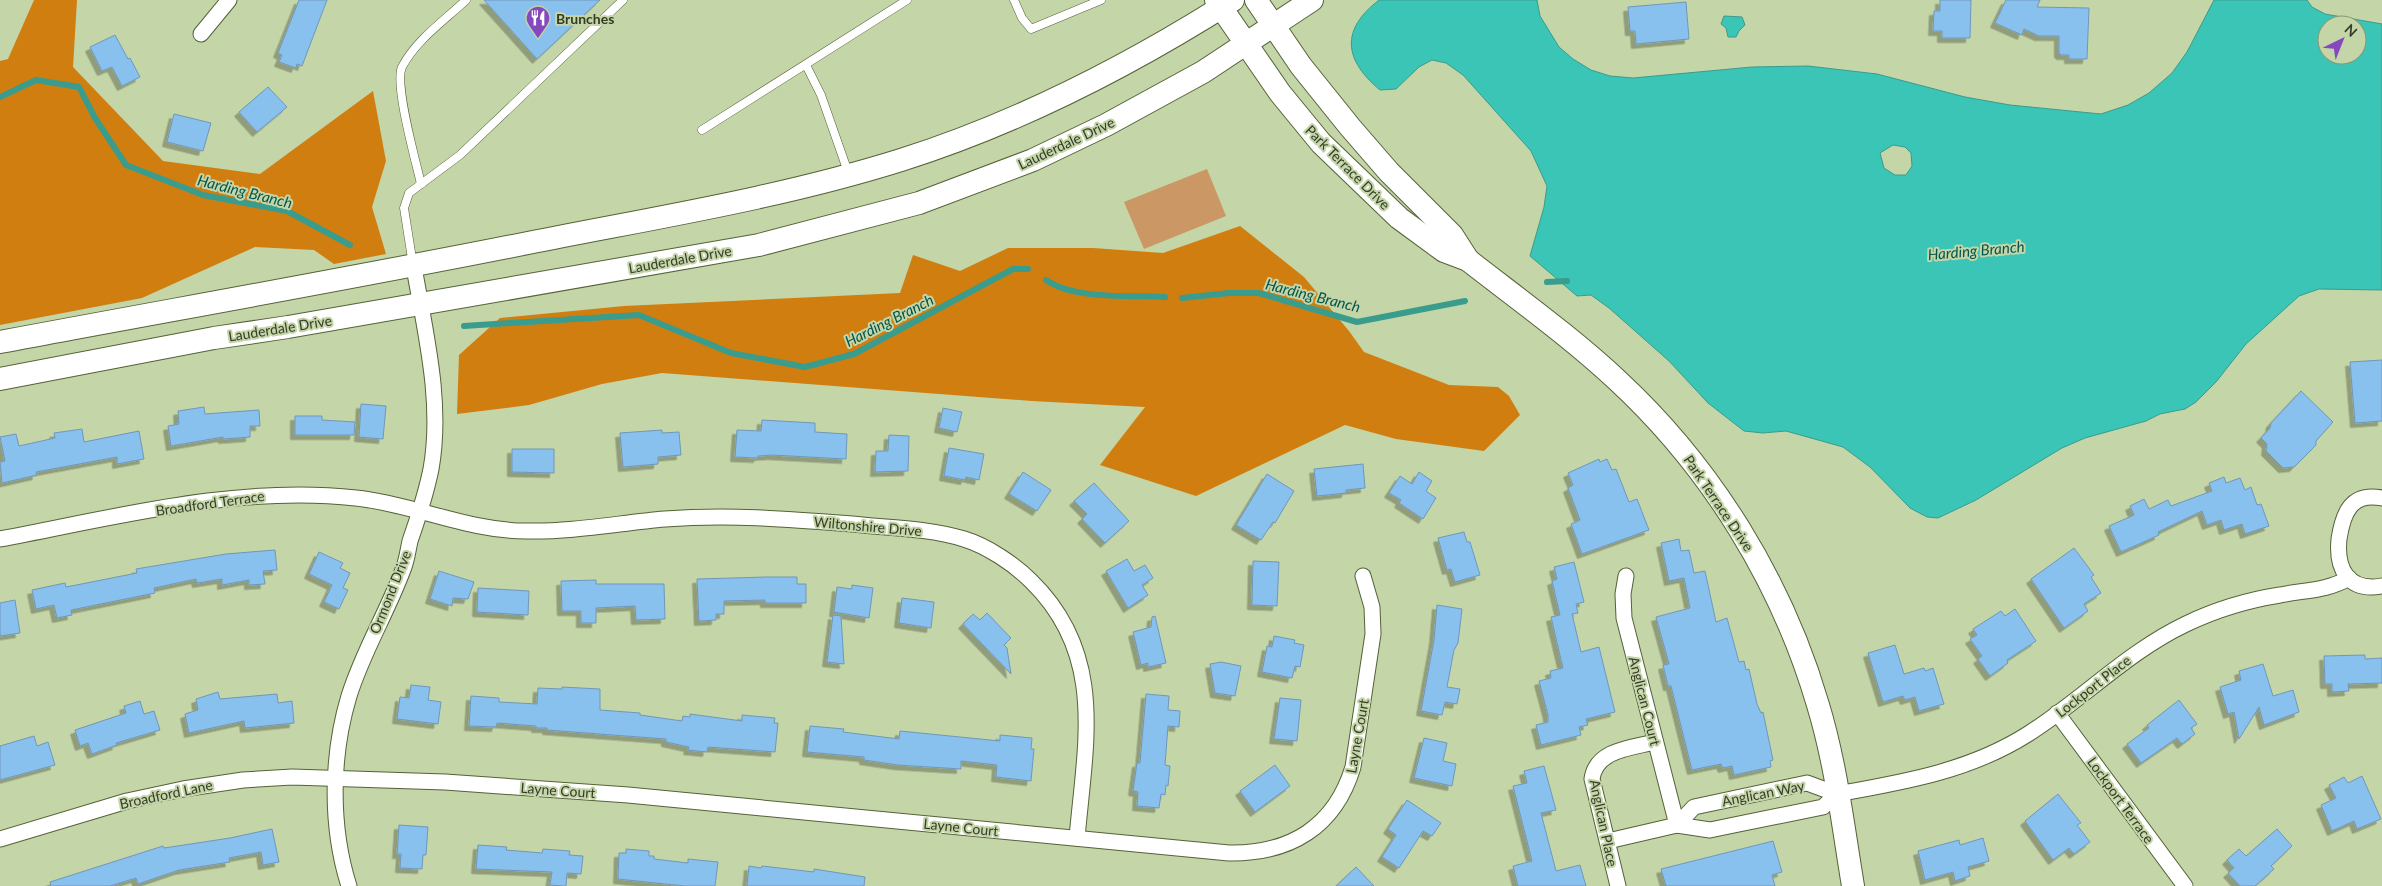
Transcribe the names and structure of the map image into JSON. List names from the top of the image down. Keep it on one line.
{"streets":{"main road":["Lauderdale Drive","Park Terrace Drive"],"street":["Broadford Terrace","Wiltonshire Drive","Ormond Drive","Lockport Place","Anglican Court","Layne Court","Anglican Way","Broadford Lane","Lockport Terrace","Anglican Place"]},"crossings":[["Lauderdale Drive","Park Terrace Drive"],["Lauderdale Drive","Ormond Drive"],["Park Terrace Drive","Lockport Place"],["Park Terrace Drive","Anglican Way"],["Broadford Terrace","Wiltonshire Drive"],["Broadford Terrace","Ormond Drive"],["Wiltonshire Drive","Ormond Drive"],["Wiltonshire Drive","Layne Court"],["Ormond Drive","Layne Court"],["Ormond Drive","Broadford Lane"],["Lockport Place","Anglican Way"],["Lockport Place","Lockport Terrace"],["Anglican Court","Anglican Way"],["Anglican Court","Anglican Place"],["Layne Court","Broadford Lane"],["Anglican Way","Anglican Place"]],"water":["Harding Branch"],"places":{"restaurant":["Brunches"]},"north":"top right"}
